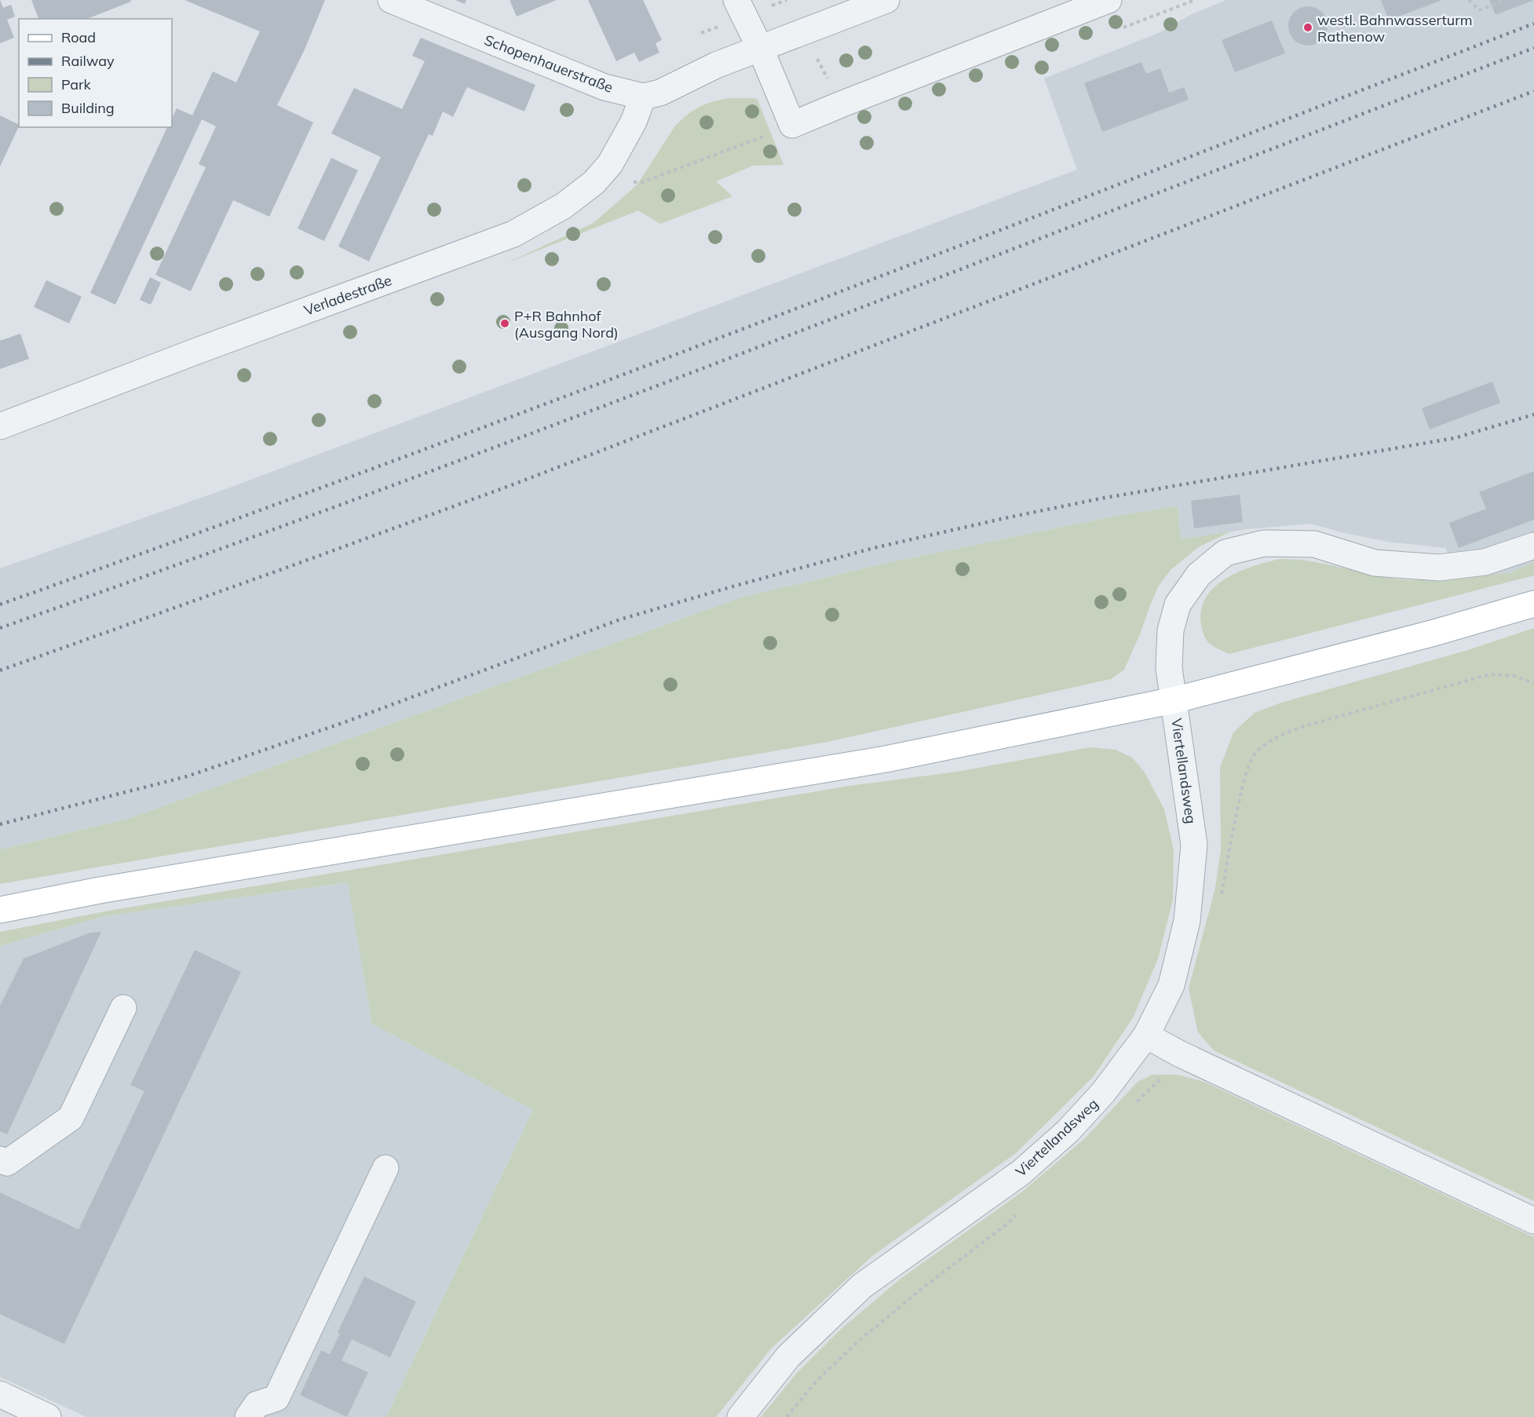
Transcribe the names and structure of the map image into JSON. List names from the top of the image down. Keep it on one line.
{"streets":{"street":["Schopenhauerstraße","Verladestraße","Viertellandsweg"]},"crossings":[["Schopenhauerstraße","Verladestraße"]],"places":["westl. Bahnwasserturm Rathenow","P+R Bahnhof (Ausgang Nord)"],"legend":["Road","Railway","Park","Building"]}
